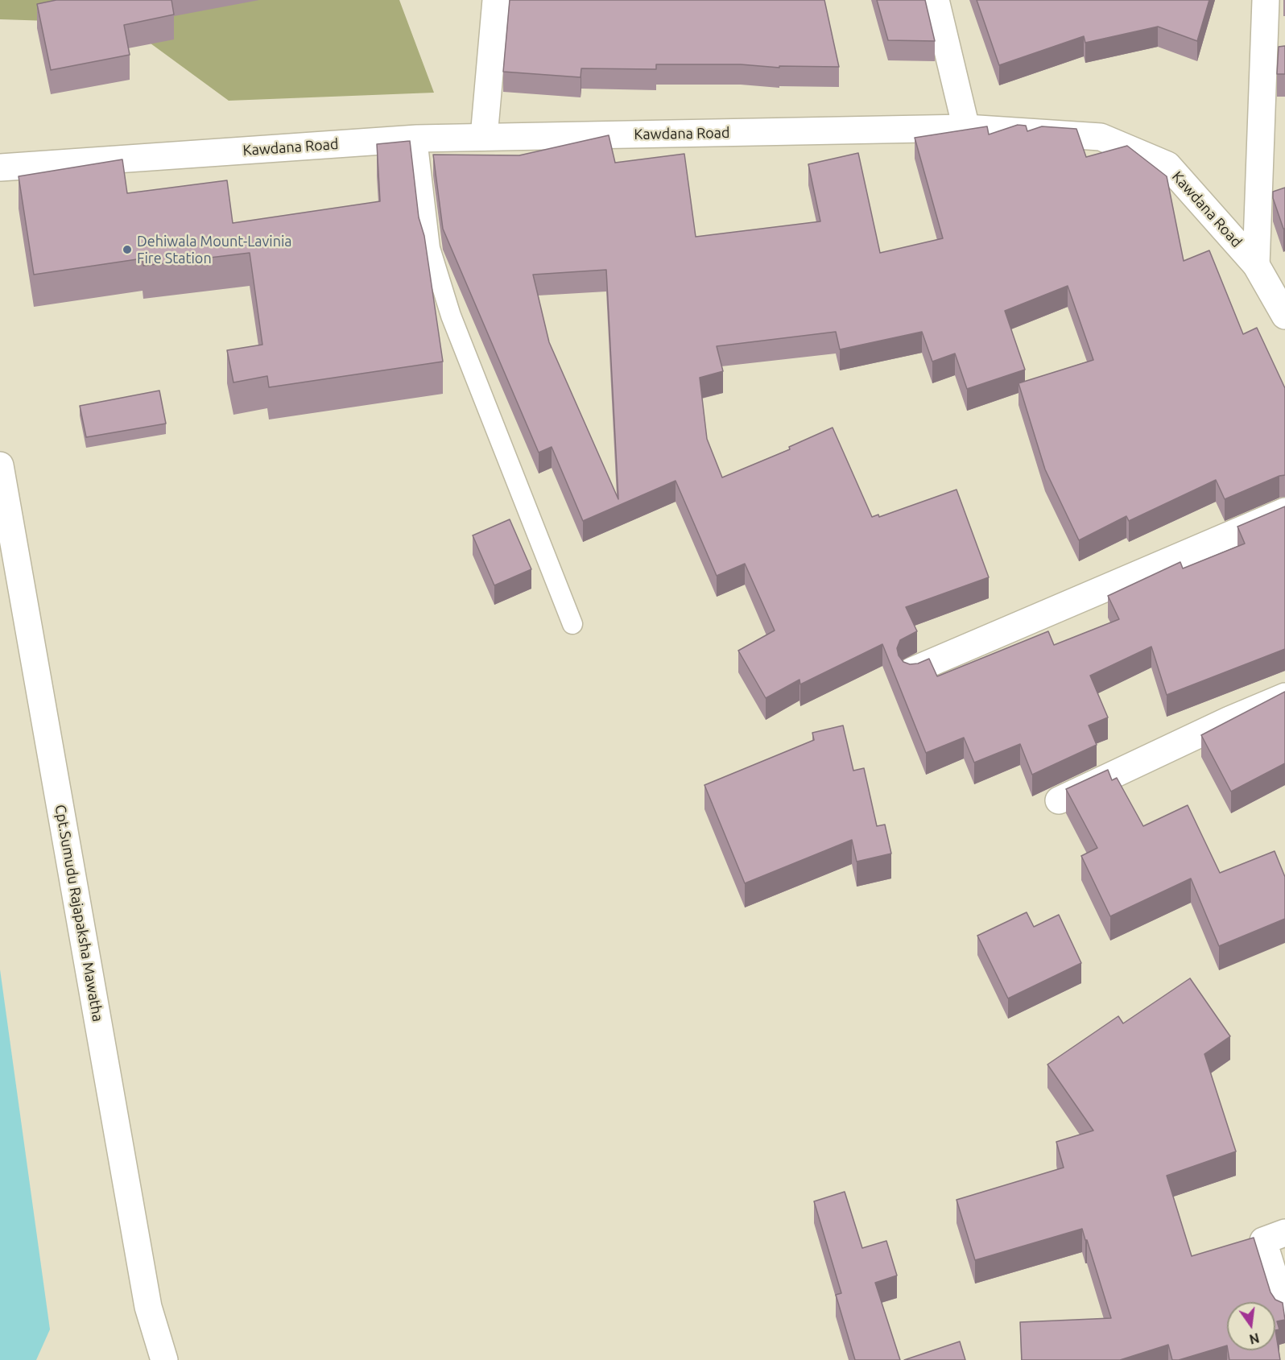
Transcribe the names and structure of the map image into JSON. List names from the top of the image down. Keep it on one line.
{"streets":{"main road":["Kawdana Road","Cpt.Sumudu Rajapaksha Mawatha"]},"places":["Dehiwala Mount-Lavinia Fire Station"],"north":"bottom"}
